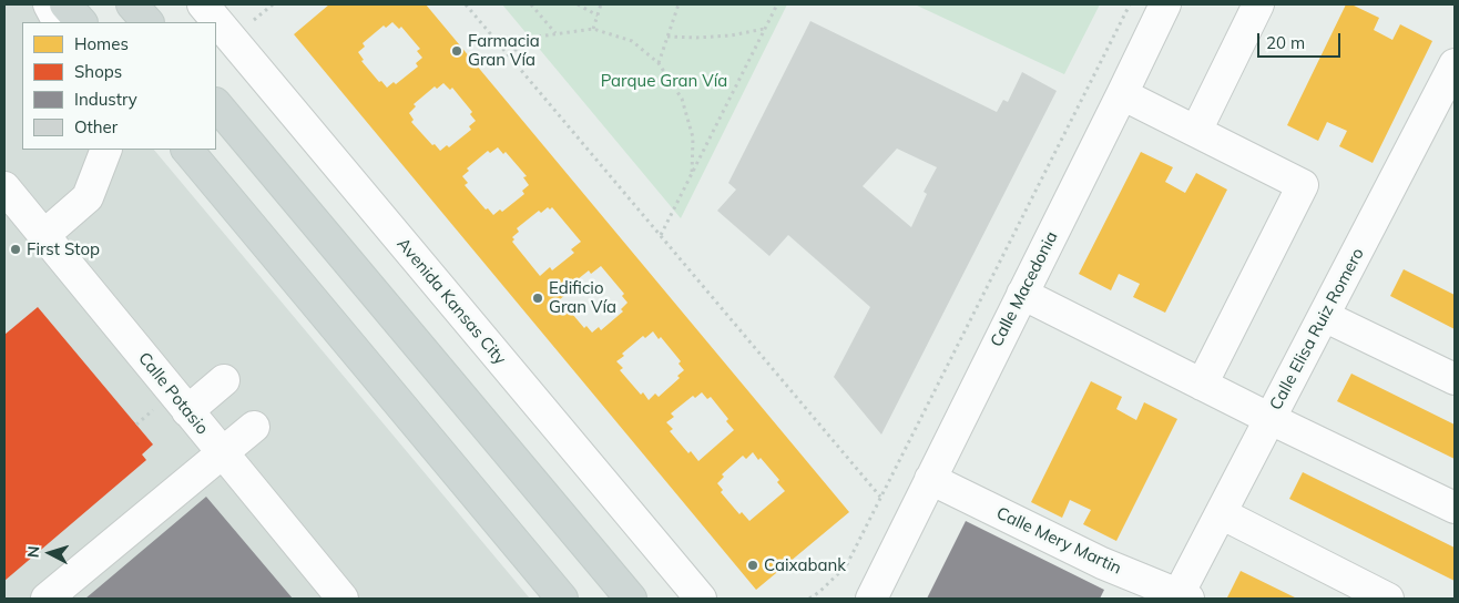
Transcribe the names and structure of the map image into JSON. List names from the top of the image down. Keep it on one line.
{"streets":{"street":["Calle Macedonia","Avenida Kansas City","Calle Elisa Ruiz Romero","Calle Potasio","Calle Mery Martin"]},"crossings":[["Calle Macedonia","Calle Mery Martin"],["Calle Elisa Ruiz Romero","Calle Mery Martin"]],"parks":["Parque Gran Vía"],"places":["Farmacia Gran Vía","First Stop","Edificio Gran Vía","Caixabank"],"legend":["Homes","Shops","Industry","Other"],"scale_bar":"20 m","north":"left"}
